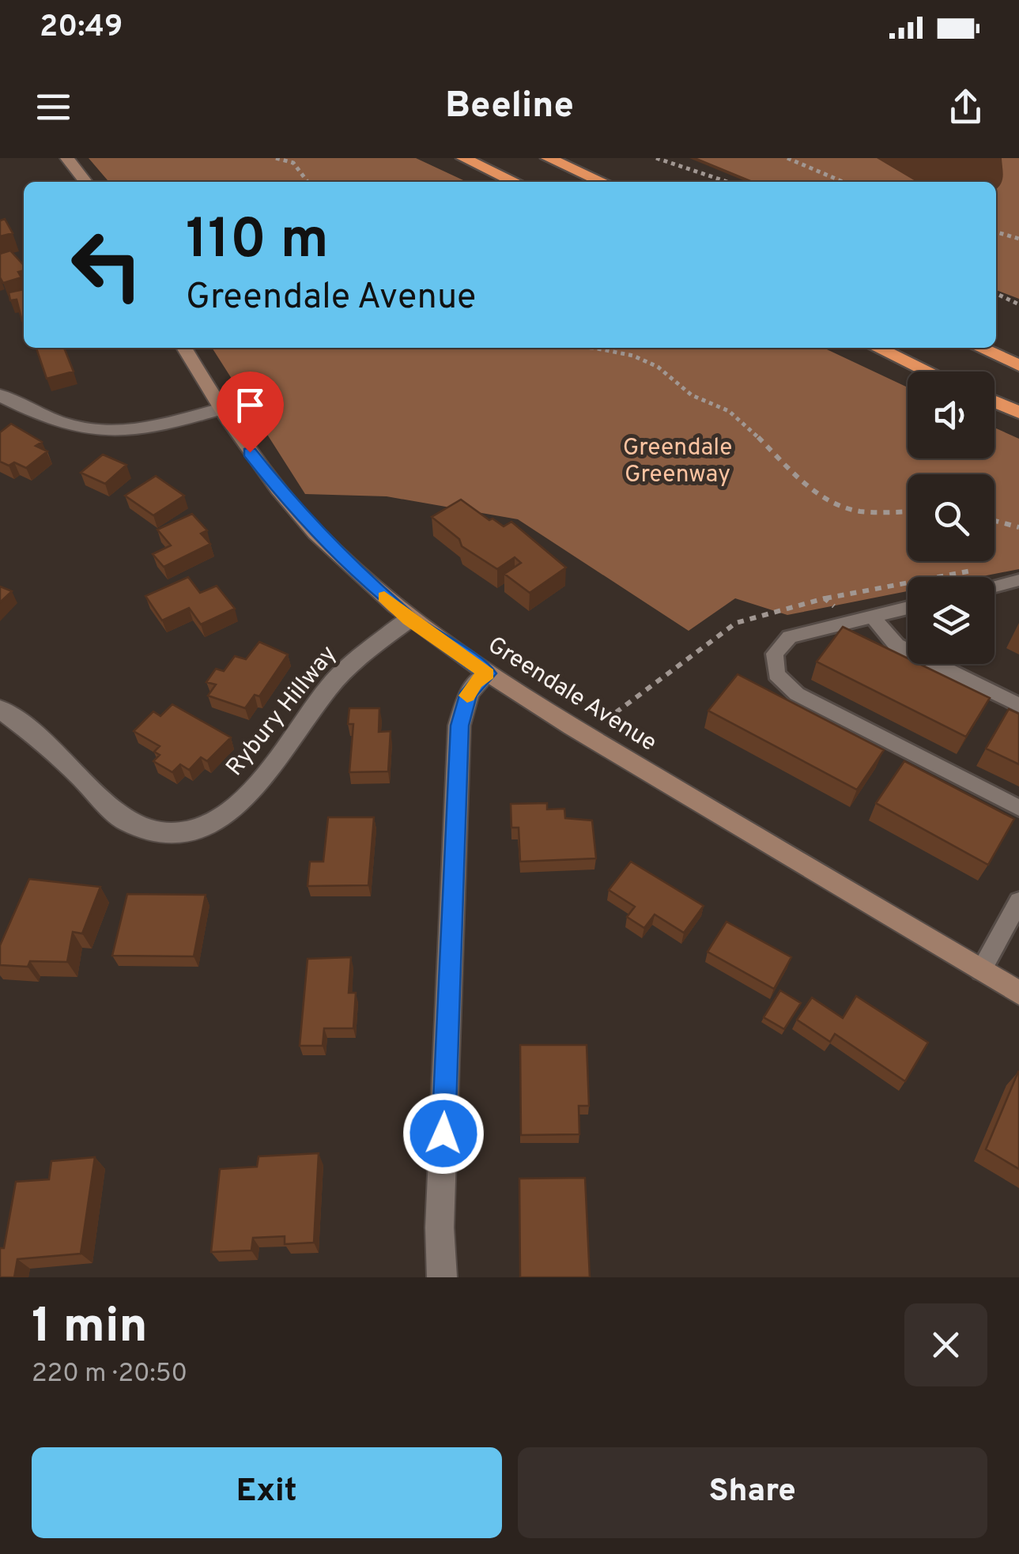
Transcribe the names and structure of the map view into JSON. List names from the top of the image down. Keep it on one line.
{"streets":{"main road":["Greendale Avenue"],"street":["Rybury Hillway"]},"crossings":[["Greendale Avenue","Rybury Hillway"]],"parks":["Greendale Greenway"],"page":{"status":"20:49","header":"Beeline","turn":["110 m","Greendale Avenue"],"heading":["1 min","220 m · 20:50"],"buttons":["Exit","Share"]}}
